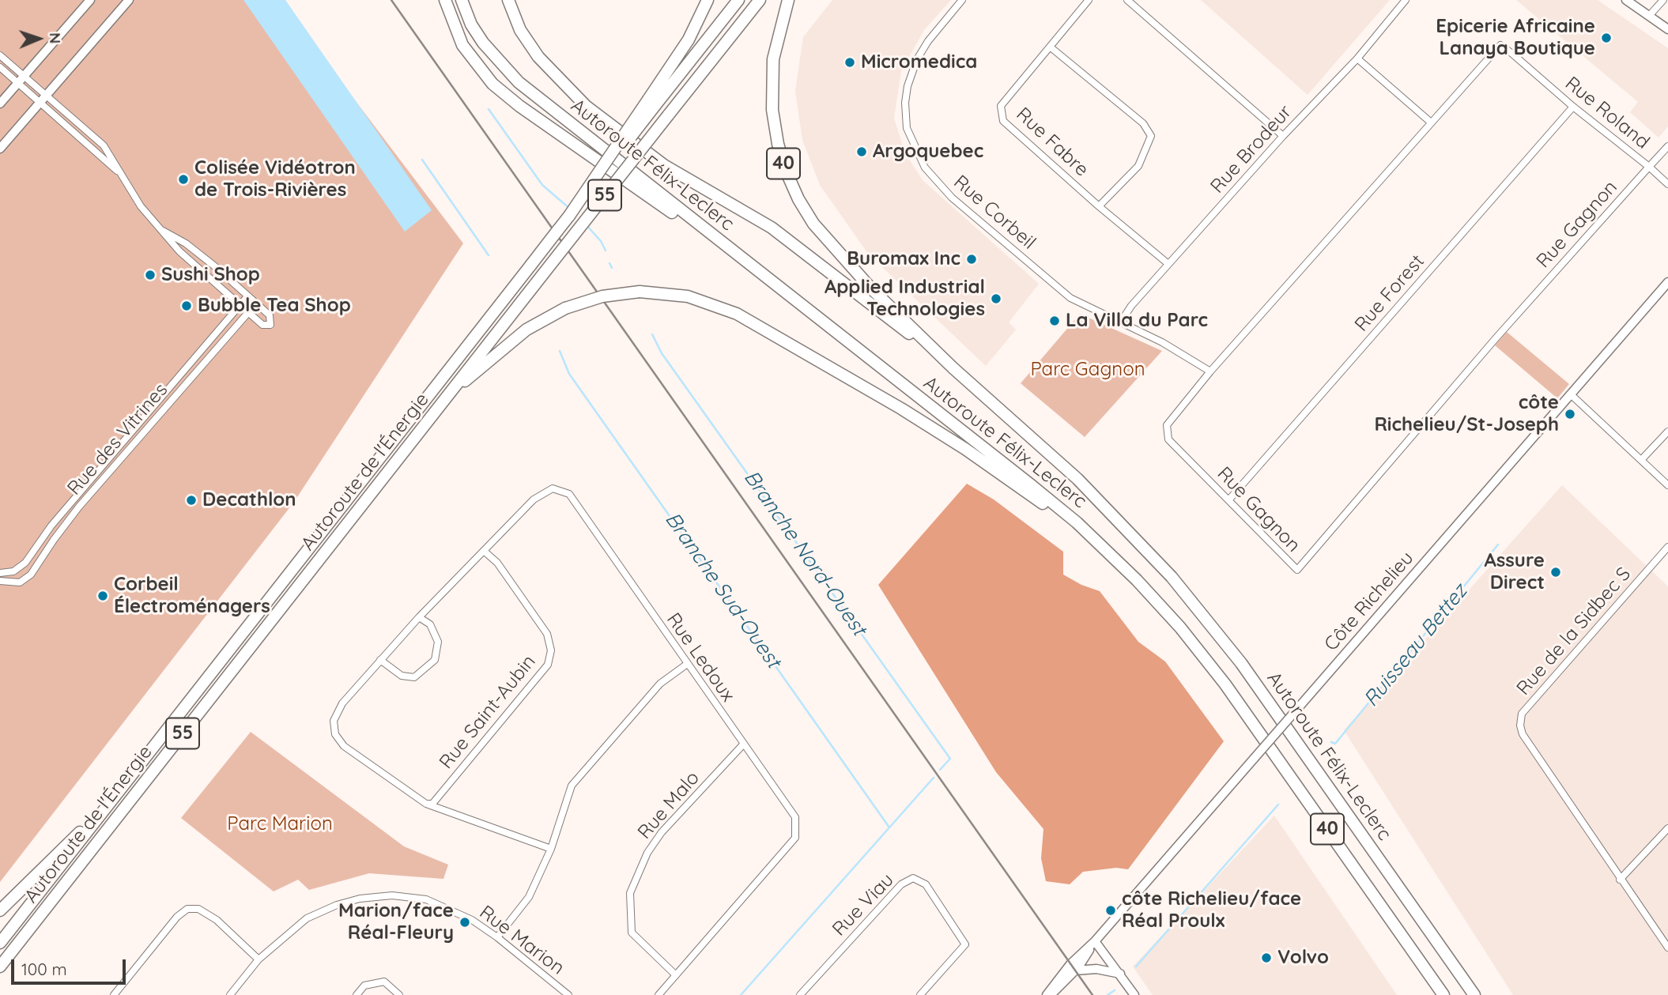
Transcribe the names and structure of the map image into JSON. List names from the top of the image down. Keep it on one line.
{"streets":{"highway":["40","Autoroute Félix-Leclerc","55","Autoroute de l'Énergie"],"street":["Rue Roland","Rue Fabre","Rue Brodeur","Rue Corbeil","Rue Gagnon","Rue Forest","Rue des Vitrines","Côte Richelieu","Rue de la Sidbec S","Rue Ledoux","Rue Saint-Aubin","Rue Malo","Rue Viau","Rue Marion"]},"crossings":[["Rue Roland","Rue Gagnon"],["Rue Roland","Rue Forest"],["Rue Fabre","Rue Brodeur"],["Rue Brodeur","Rue Corbeil"],["Rue Corbeil","Rue Gagnon"],["Rue Gagnon","Rue Forest"],["Rue Ledoux","Rue Saint-Aubin"],["Rue Ledoux","Rue Malo"]],"water":["Branche Nord-Ouest","Branche Sud-Ouest","Ruisseau Bettez"],"parks":["Parc Gagnon","Parc Marion"],"places":["Epicerie Africaine Lanaya Boutique","Micromedica","Argoquebec","Colisée Vidéotron de Trois-Rivières","Buromax Inc","Sushi Shop","Applied Industrial Technologies","Bubble Tea Shop","La Villa du Parc","côte Richelieu/St-Joseph","Decathlon","Assure Direct","Corbeil Électroménagers","côte Richelieu/face Réal Proulx","Marion/face Réal-Fleury","Volvo"],"scale_bar":"100 m","north":"right"}
